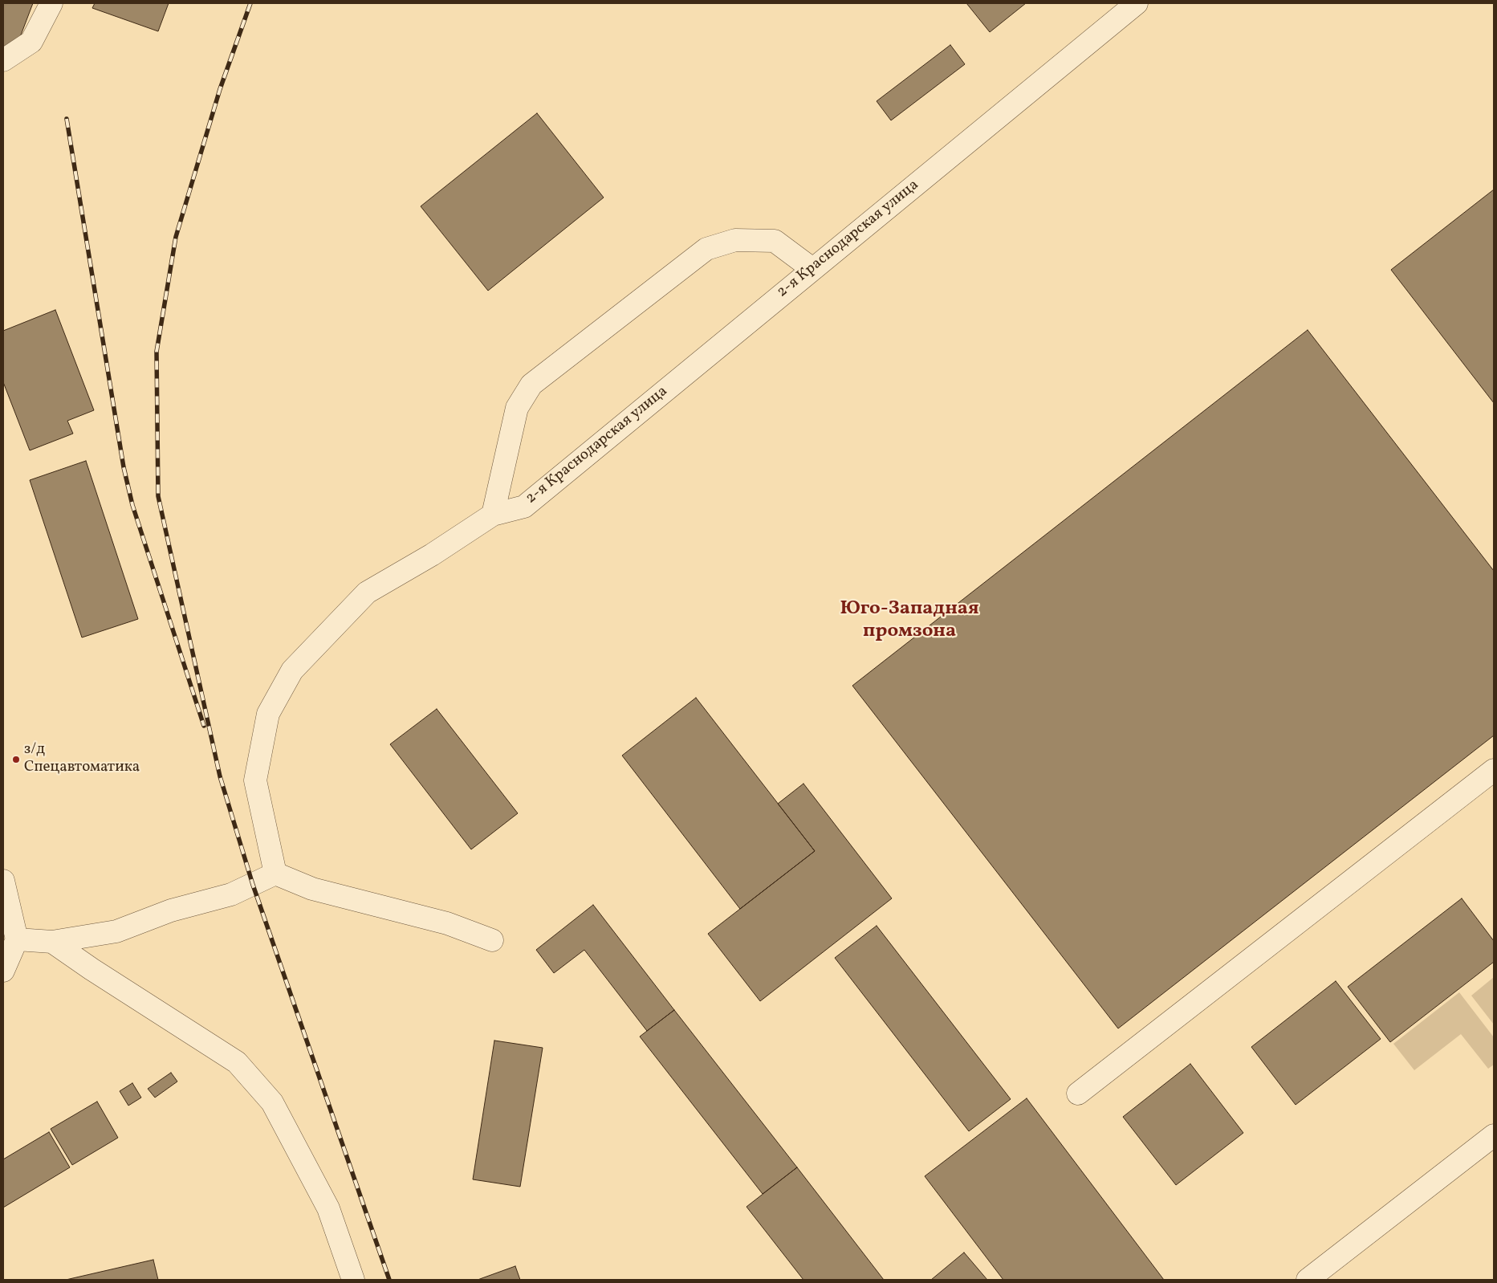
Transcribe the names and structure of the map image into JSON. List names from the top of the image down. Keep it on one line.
{"streets":{"street":["2-я Краснодарская улица"]},"districts":["Юго-Западная промзона"],"places":["з/д Спецавтоматика"]}
